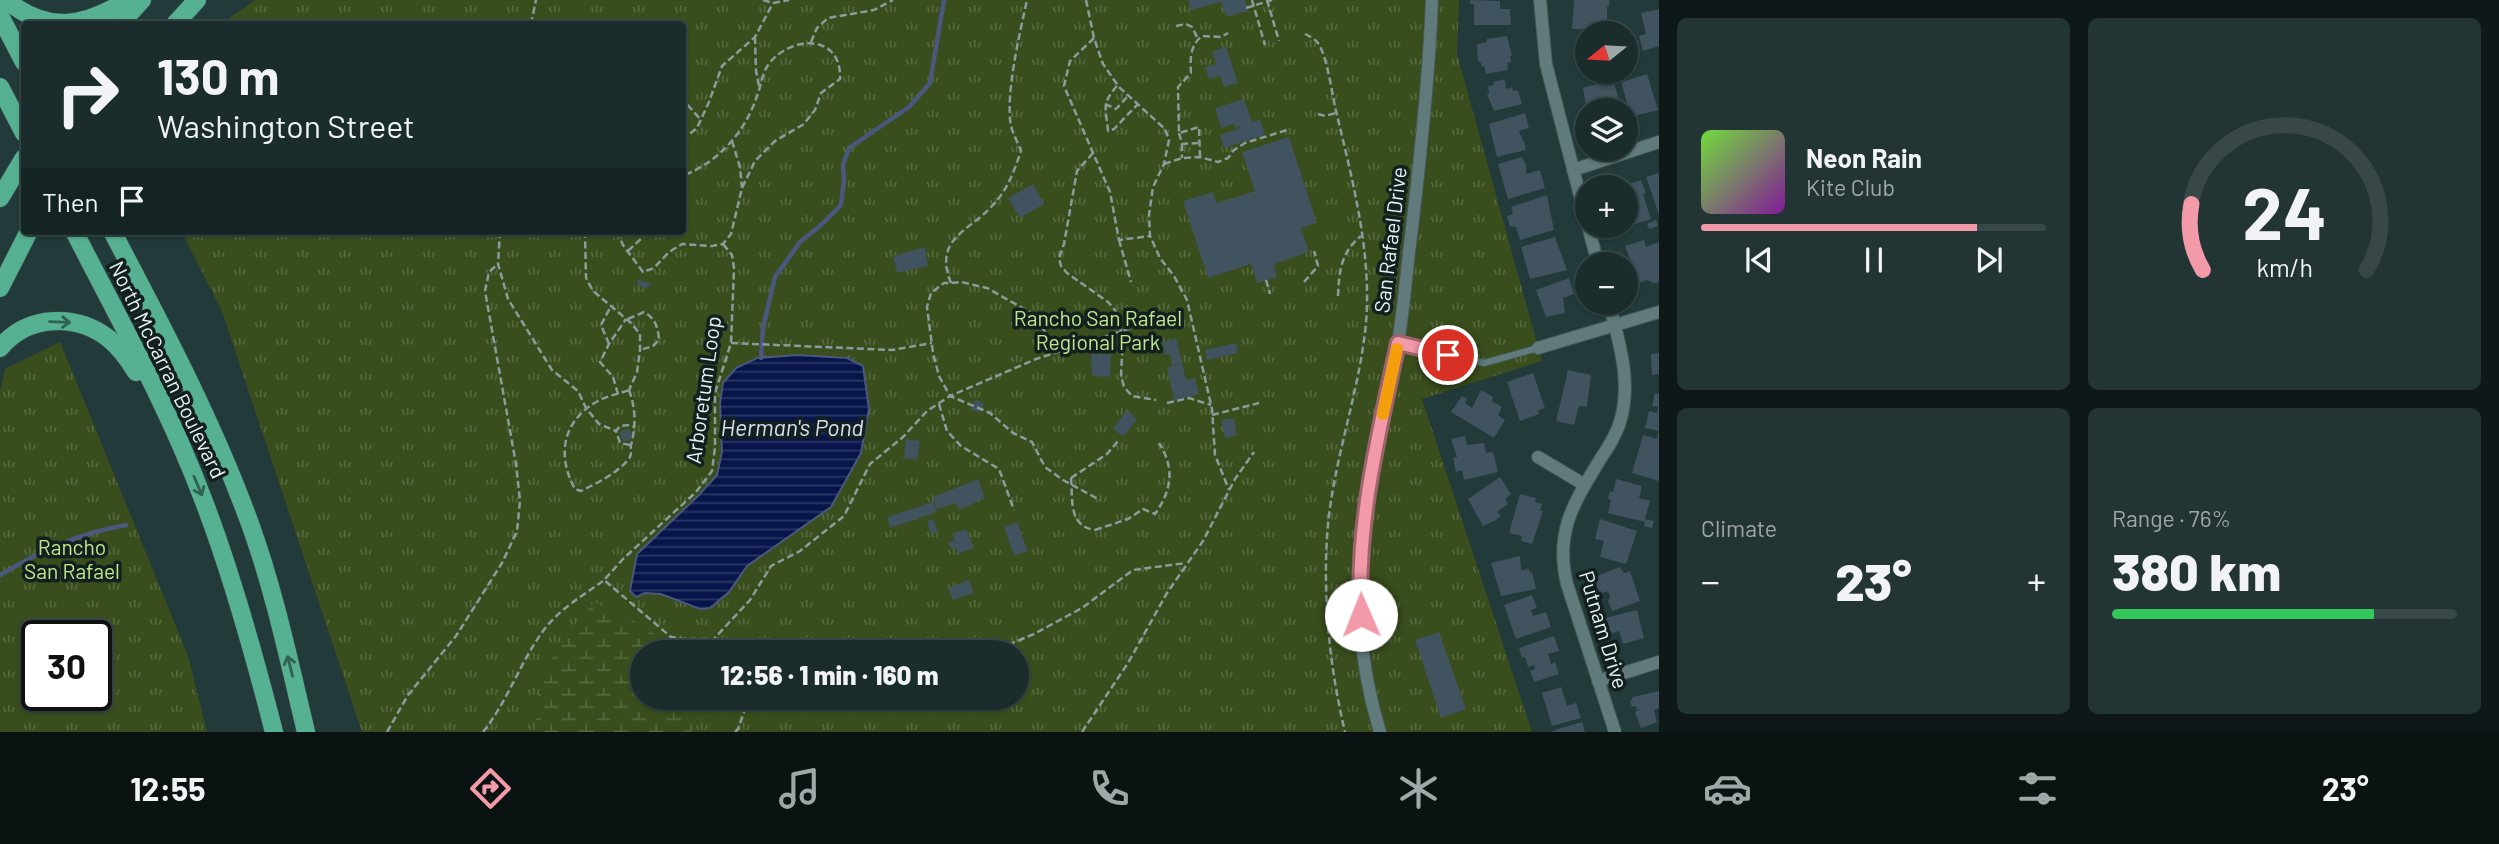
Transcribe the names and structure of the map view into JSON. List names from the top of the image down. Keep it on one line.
{"streets":{"main road":["North McCarran Boulevard"],"street":["San Rafael Drive","Putnam Drive"],"path":["Arboretum Loop"]},"water":["Herman's Pond"],"parks":["Rancho San Rafael Regional Park","Rancho San Rafael"],"north":"left","page":{"map_buttons":["+","−"],"turn":["130 m","Washington Street"],"song":["Neon Rain","Kite Club"],"then":"Then","tile":["Climate",["Range · 76%","380 km"]],"heat":["−","23°","+"],"limit":"30","trip":"12:56 · 1 min · 160 m","tabs":["12:55","23°"],"gauge":["24","km/h"]}}
